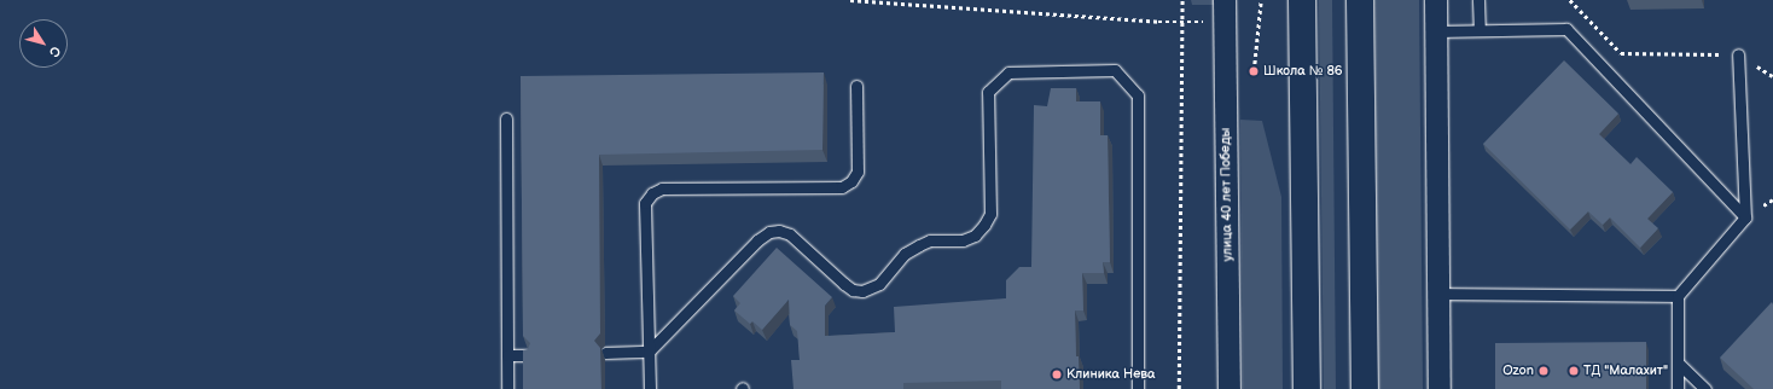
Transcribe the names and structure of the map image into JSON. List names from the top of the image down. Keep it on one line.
{"streets":{"street":["улица 40 лет Победы"]},"places":["Школа № 86","Ozon","ТД \"Малахит\"","Клиника Нева"],"north":"bottom right"}
